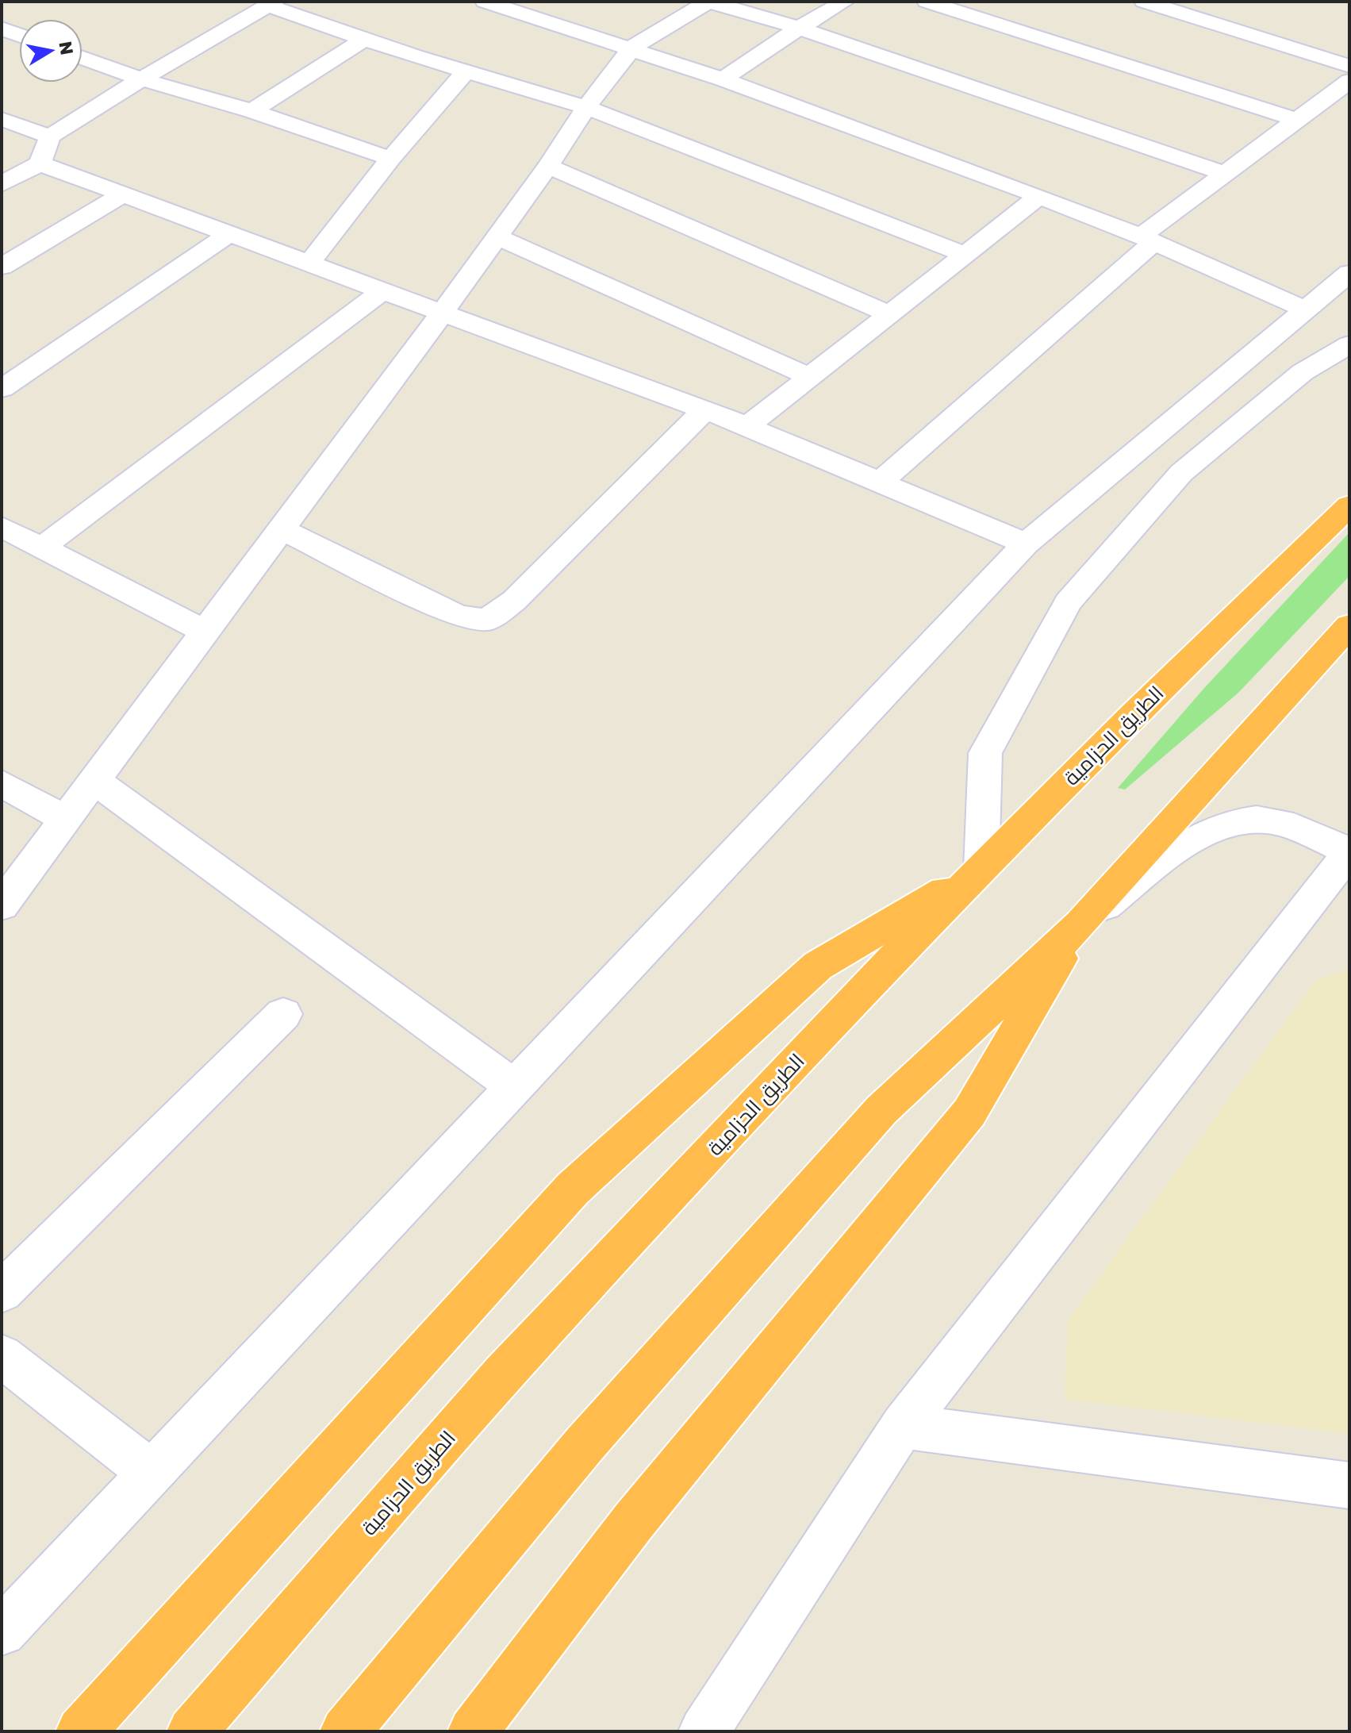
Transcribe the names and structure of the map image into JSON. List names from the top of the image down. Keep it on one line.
{"streets":{"highway":["الطريق الحزامية"]},"north":"right"}
